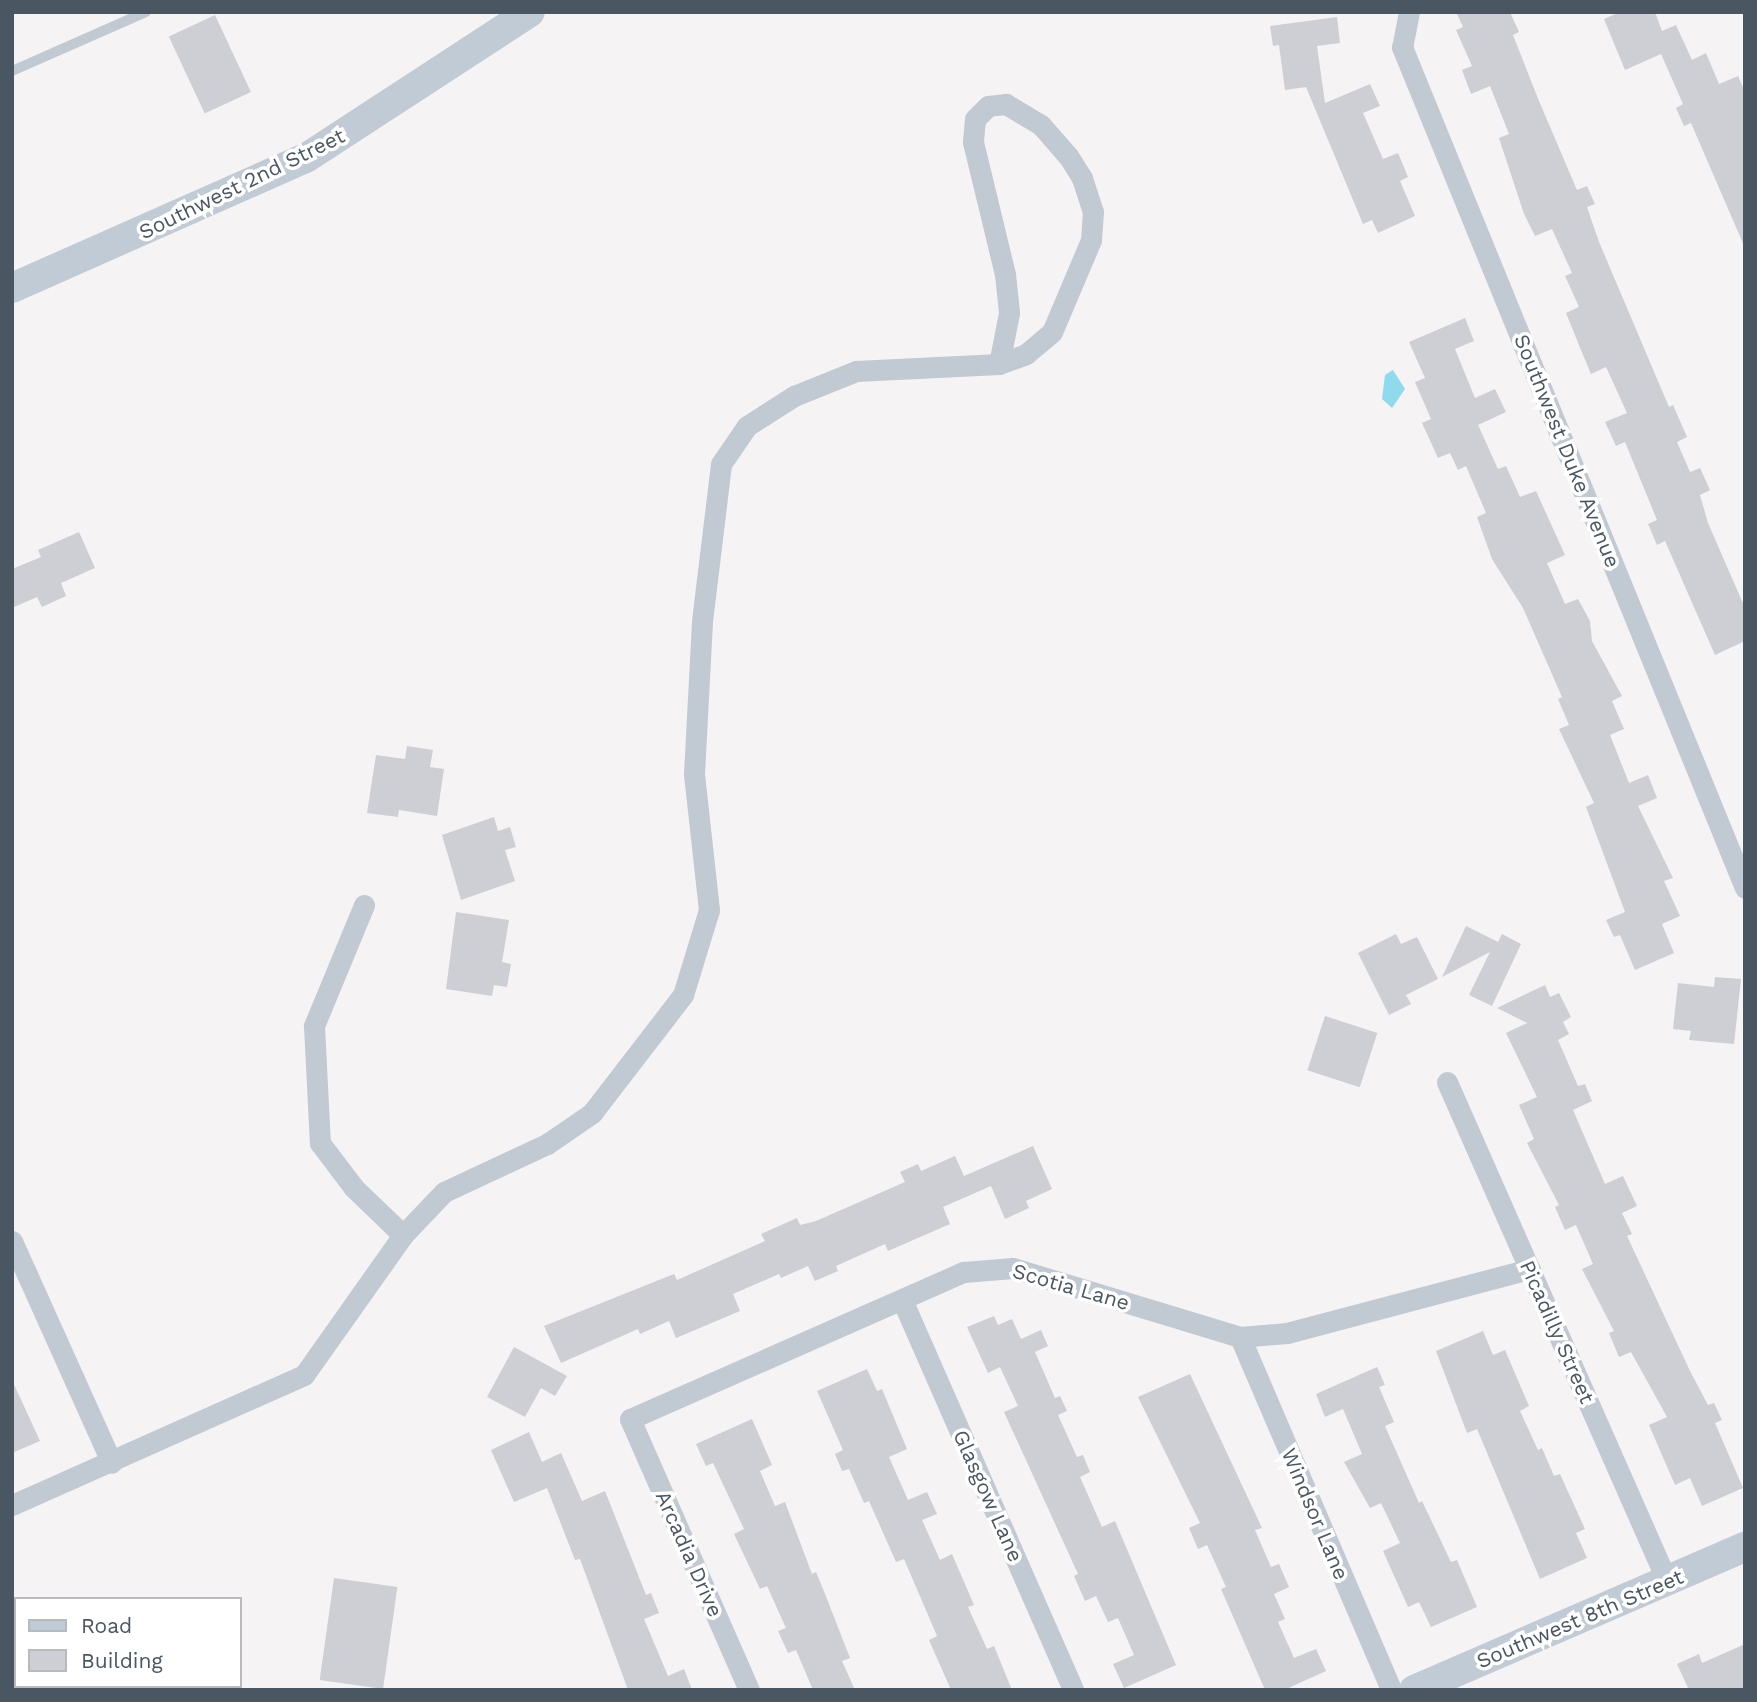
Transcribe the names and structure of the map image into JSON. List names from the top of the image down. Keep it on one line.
{"streets":{"main road":["Southwest 2nd Street","Southwest 8th Street"],"street":["Southwest Duke Avenue","Scotia Lane","Picadilly Street","Glasgow Lane","Windsor Lane","Arcadia Drive"]},"crossings":[["Scotia Lane","Picadilly Street"],["Scotia Lane","Glasgow Lane"],["Scotia Lane","Windsor Lane"],["Scotia Lane","Arcadia Drive"],["Picadilly Street","Southwest 8th Street"]],"legend":["Road","Building"]}
